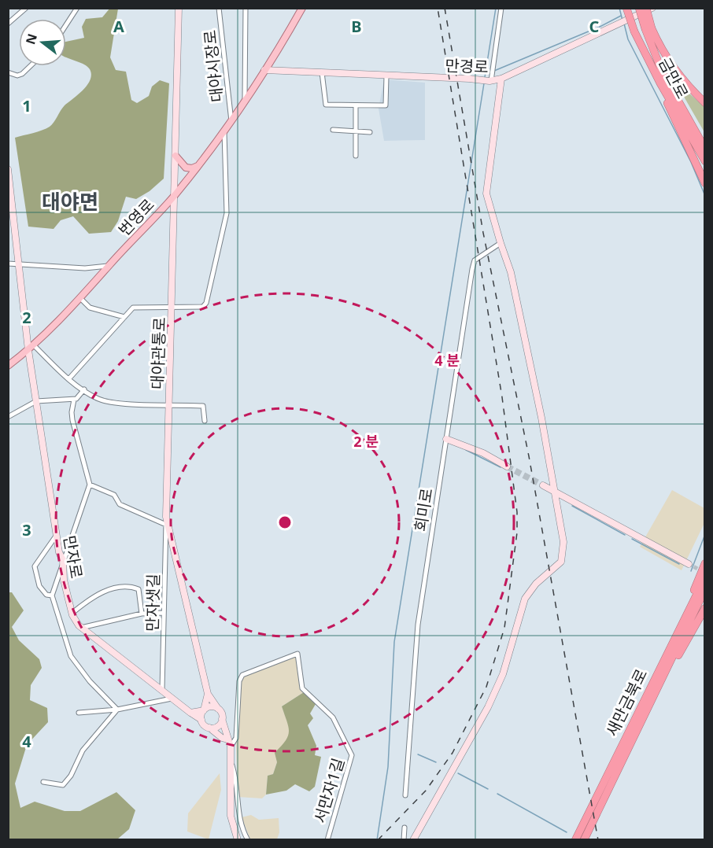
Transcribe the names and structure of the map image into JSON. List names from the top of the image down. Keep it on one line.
{"streets":{"highway":["금만로","새만금북로"],"main road":["번영로"],"street":["대야시장로","만경로","대야관통로","회미로","만자로","만자샛길","서만자1길"]},"crossings":[["대야시장로","번영로"],["만경로","번영로"],["번영로","대야관통로"],["번영로","만자로"],["대야관통로","만자샛길"],["만자로","만자샛길"]],"districts":["대야면"],"north":"left","grid":{"columns":["A","B","C"],"rows":["1","2","3","4"]},"rings":["4 분","2 분"]}
